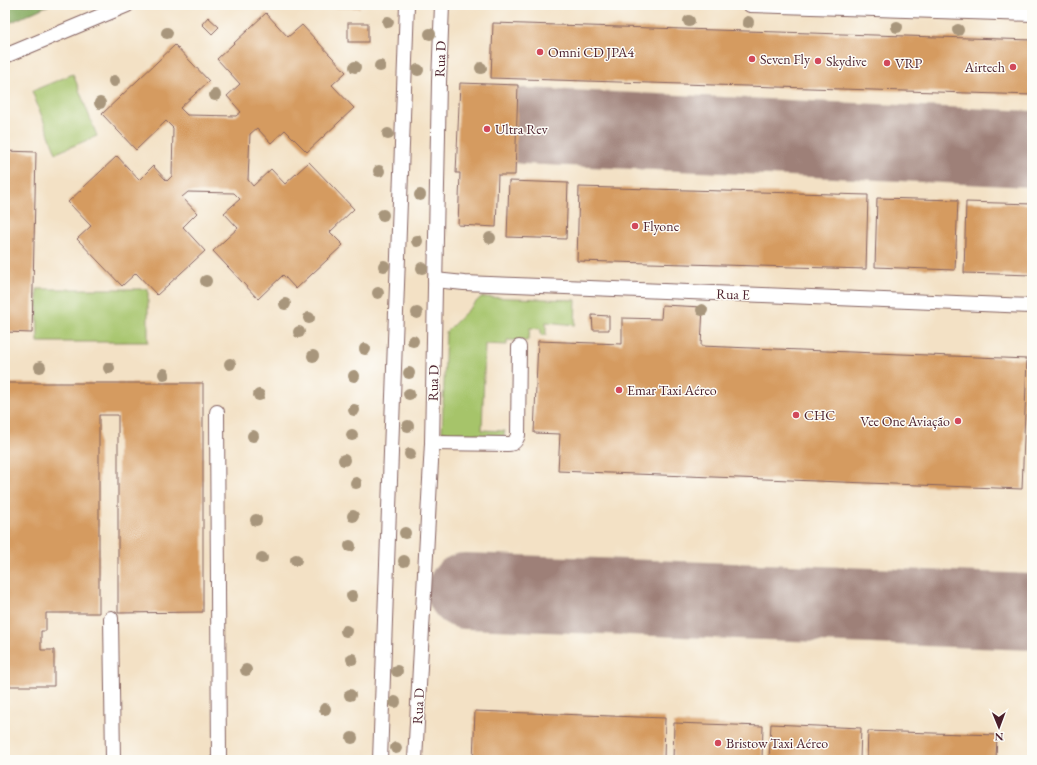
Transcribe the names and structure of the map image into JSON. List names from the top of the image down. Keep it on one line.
{"streets":{"lane":["Rua D","Rua E"]},"crossings":[["Rua D","Rua E"]],"places":["Omni CD JPA4","Seven Fly","Skydive","VRP","Airtech","Ultra Rev","Flyone","Emar Taxi Aéreo","CHC","Vee One Aviação","Bristow Taxi Aéreo"],"north":"bottom"}
